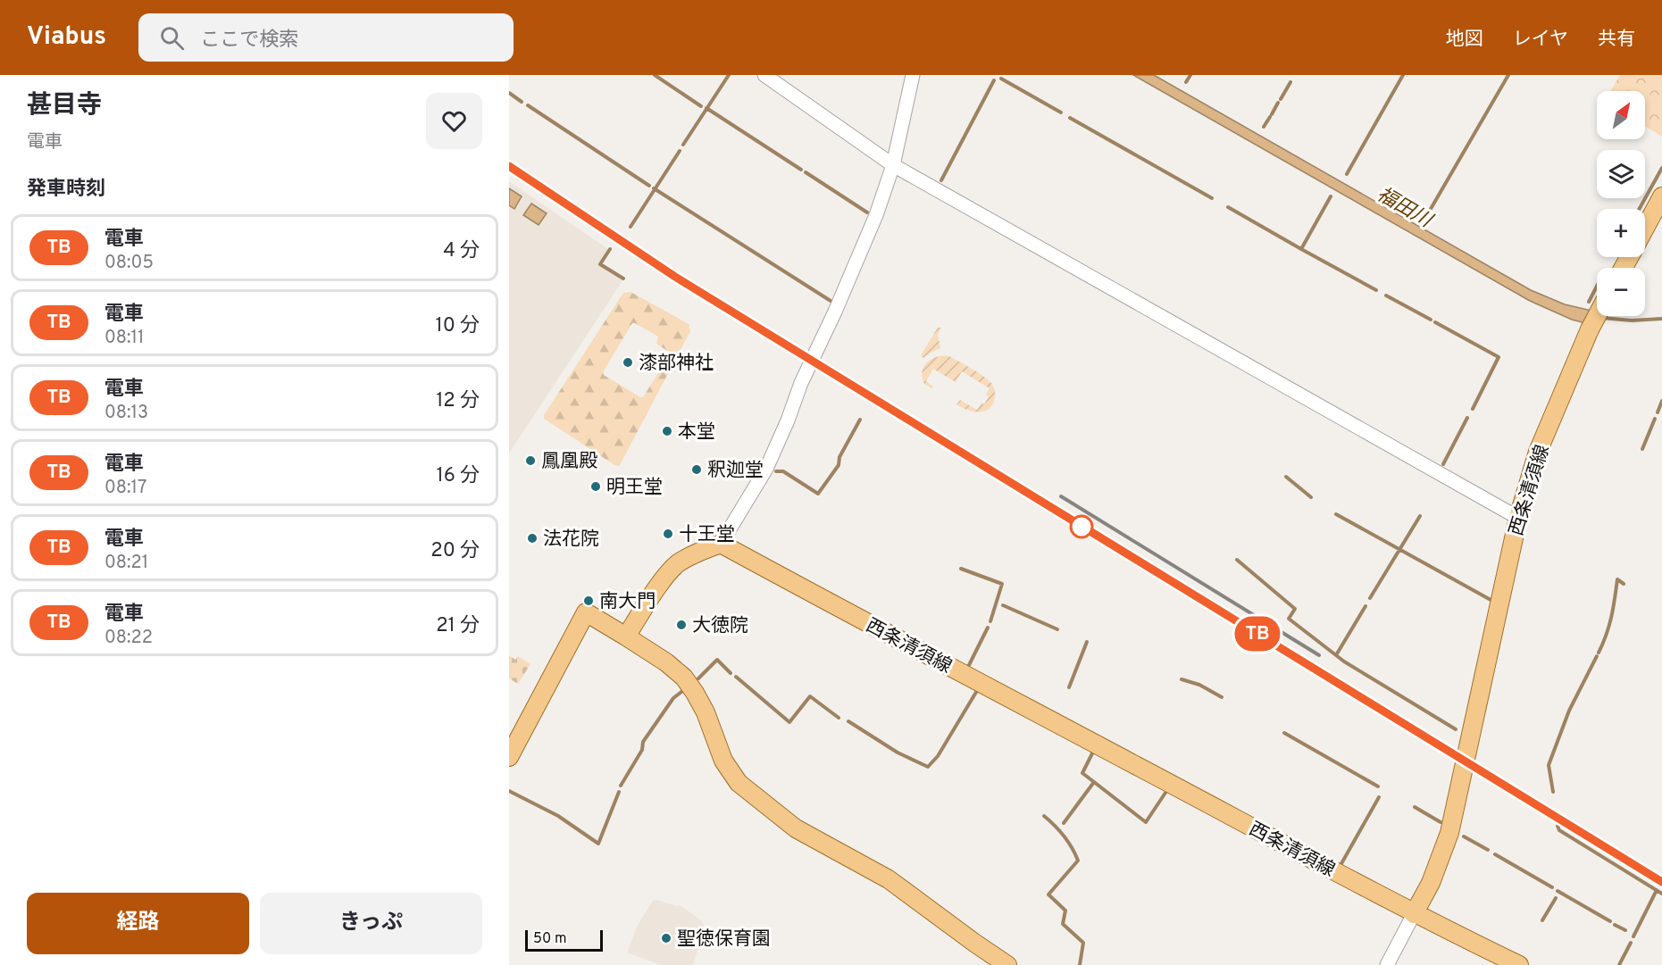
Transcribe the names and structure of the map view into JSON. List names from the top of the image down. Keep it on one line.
{"streets":{"main road":["西条清須線"]},"water":["福田川"],"places":["漆部神社","本堂","鳳凰殿","釈迦堂","明王堂","十王堂","法花院","南大門","大徳院","聖徳保育園"],"scale_bar":"50 m","north":"top right","page":{"header":"Viabus","search":"ここで検索","nav":["地図","レイヤ","共有"],"heading":[["甚目寺","電車"],"発車時刻"],"on_map":"TB","map_buttons":["+","−"],"list":[{"mark":"TB","name":"電車","note":"08:05","value":"4 分"},{"mark":"TB","name":"電車","note":"08:11","value":"10 分"},{"mark":"TB","name":"電車","note":"08:13","value":"12 分"},{"mark":"TB","name":"電車","note":"08:17","value":"16 分"},{"mark":"TB","name":"電車","note":"08:21","value":"20 分"},{"mark":"TB","name":"電車","note":"08:22","value":"21 分"}],"buttons":["経路","きっぷ"],"scale":"50 m"}}
